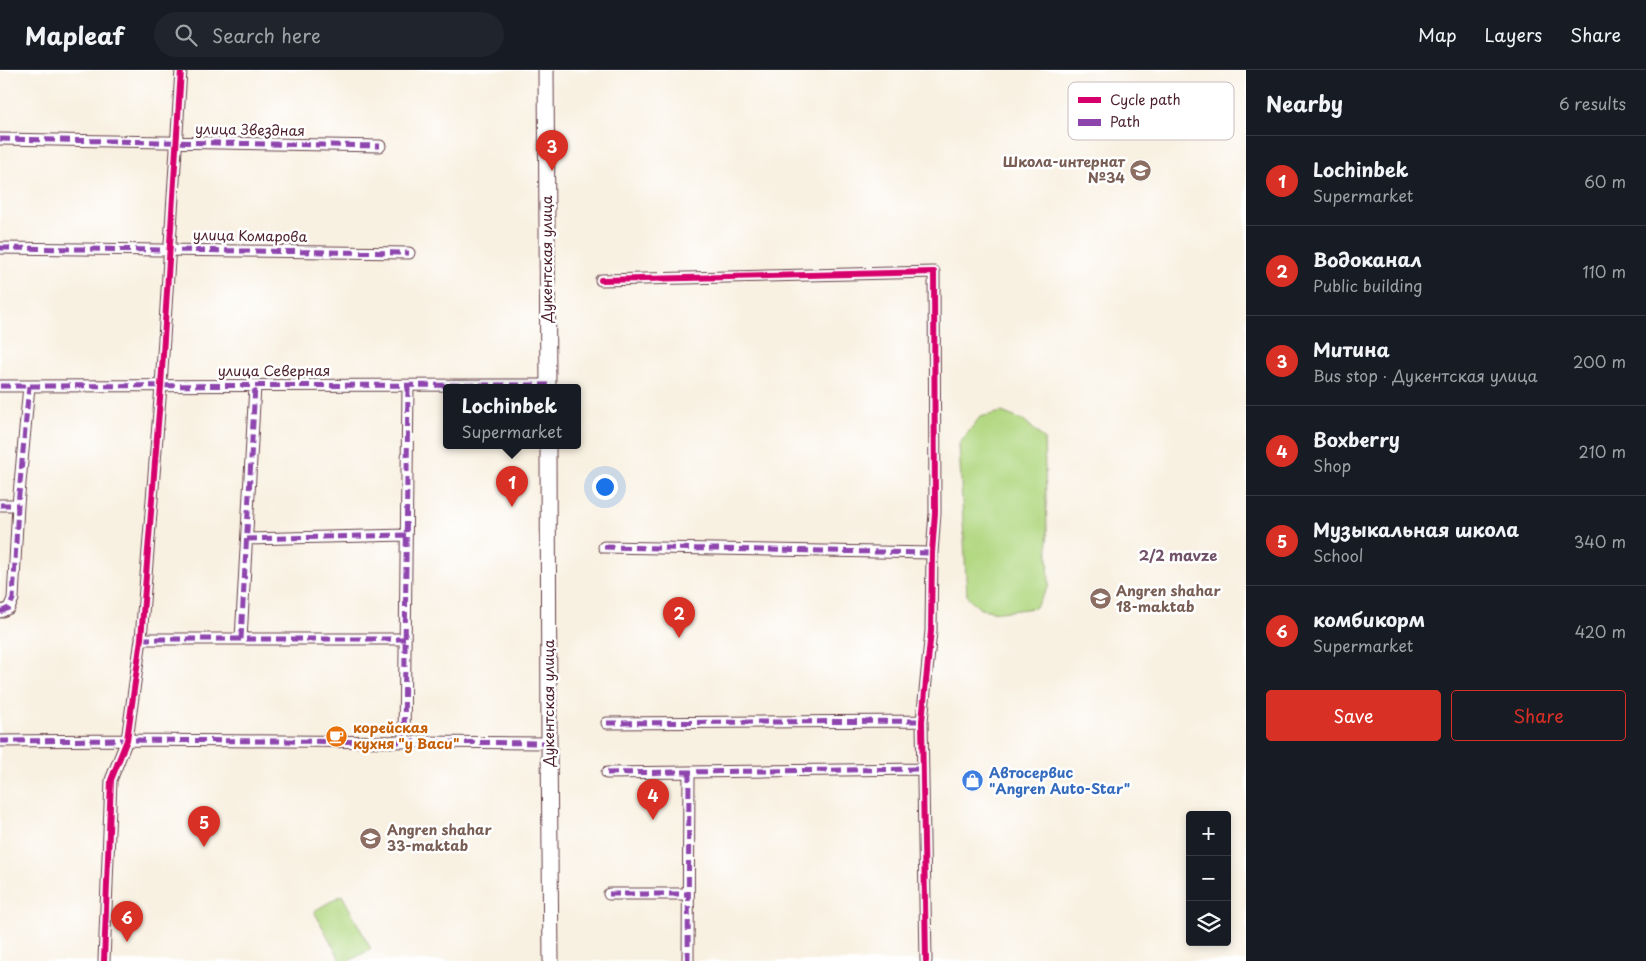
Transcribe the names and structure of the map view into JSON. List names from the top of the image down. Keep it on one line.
{"streets":{"main road":["Дукентская улица"],"street":["улица Звездная","улица Комарова","улица Северная"]},"districts":["2/2 mavze"],"places":{"school or university":["Школа-интернат №34","Angren shahar 18-maktab","Angren shahar 33-maktab"],"cafe":["корейская кухня \"у Васи\""],"shop":["Автосервис \"Angren Auto-Star\""]},"legend":["Cycle path","Path"],"page":{"header":"Mapleaf","search":"Search here","nav":["Map","Layers","Share"],"heading":["Nearby","6 results"],"pins":["3","1","2","4","5","6"],"list":[{"mark":"1","name":"Lochinbek","note":"Supermarket","value":"60 m"},{"mark":"2","name":"Водоканал","note":"Public building","value":"110 m"},{"mark":"3","name":"Митина","note":"Bus stop · Дукентская улица","value":"200 m"},{"mark":"4","name":"Boxberry","note":"Shop","value":"210 m"},{"mark":"5","name":"Музыкальная школа","note":"School","value":"340 m"},{"mark":"6","name":"комбикорм","note":"Supermarket","value":"420 m"}],"popup":["Lochinbek","Supermarket"],"buttons":["Save","Share"],"map_buttons":["+","−"]}}
